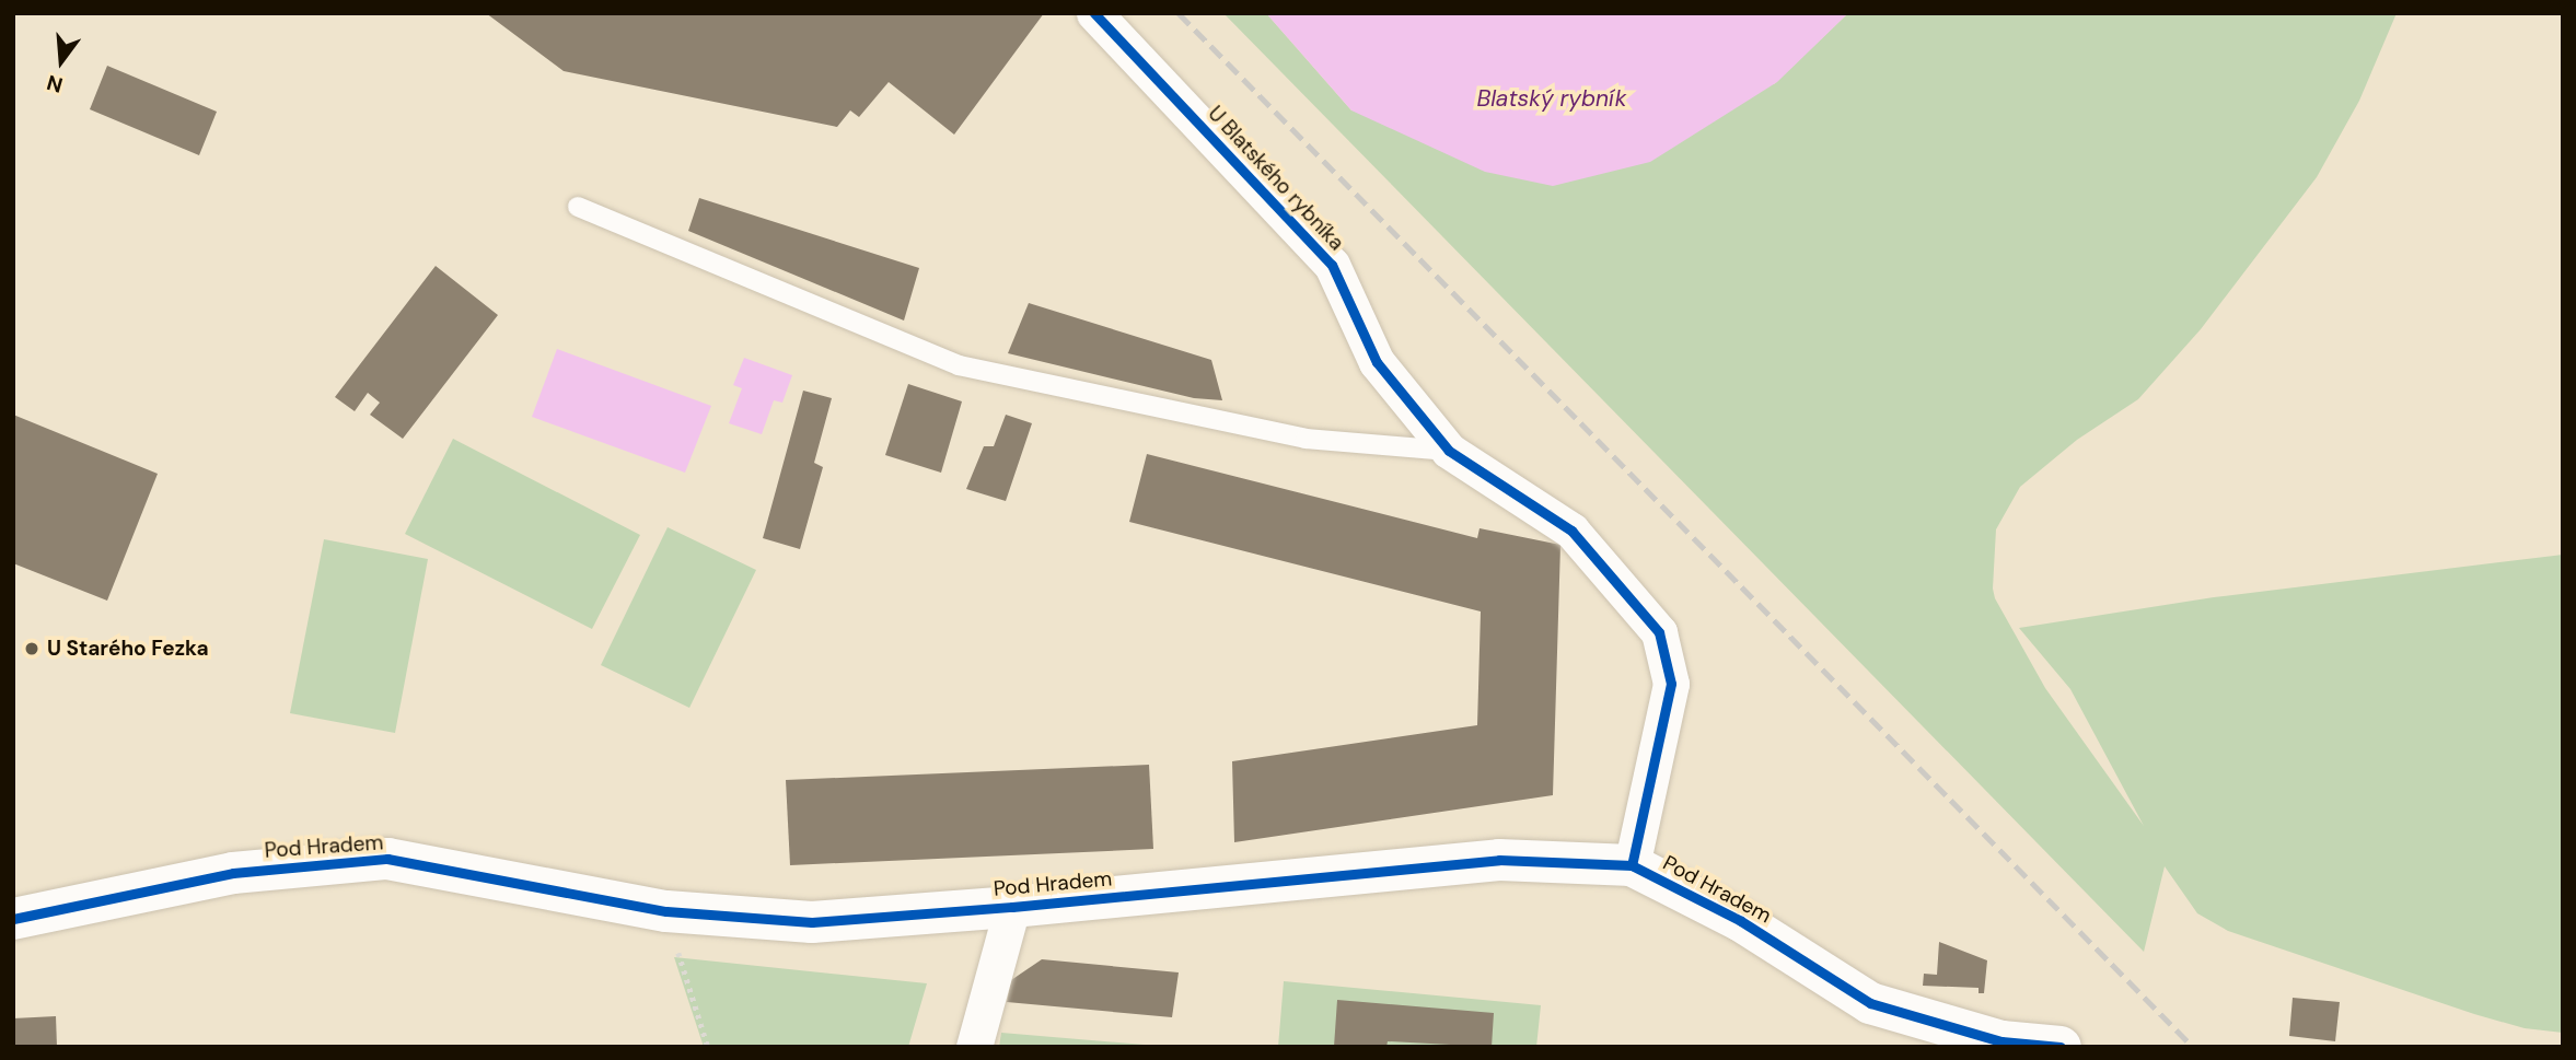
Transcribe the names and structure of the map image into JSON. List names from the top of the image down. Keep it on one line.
{"streets":{"street":["U Blatského rybníka","Pod Hradem"]},"crossings":[["U Blatského rybníka","Pod Hradem"]],"water":["Blatský rybník"],"places":["U Starého Fezka"],"north":"bottom"}
